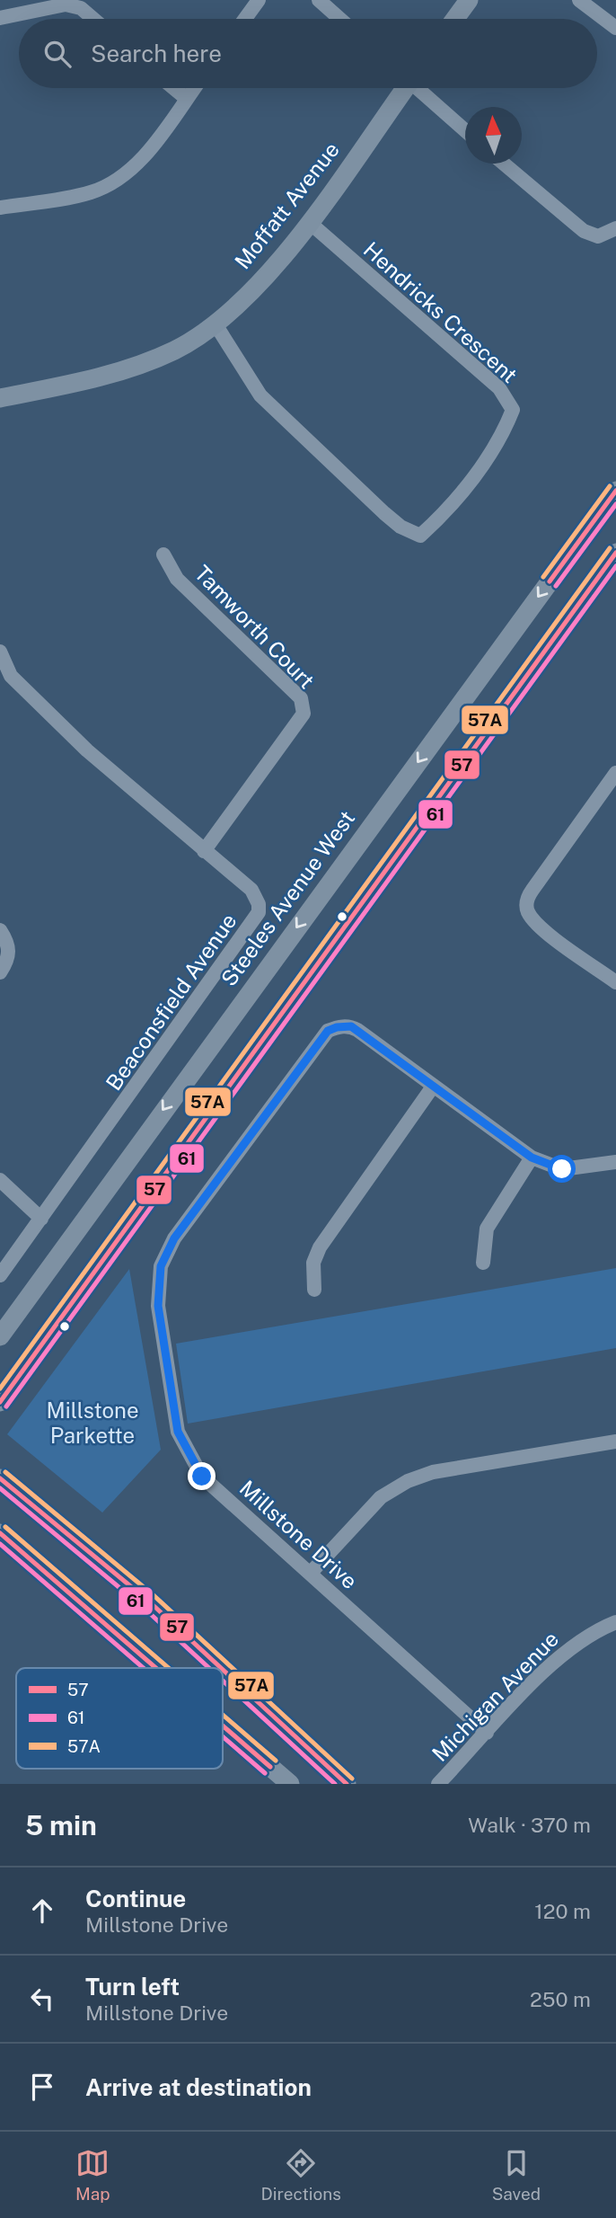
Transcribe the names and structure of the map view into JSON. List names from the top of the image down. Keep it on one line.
{"streets":{"main road":["Moffatt Avenue","Steeles Avenue West"],"street":["Hendricks Crescent","Tamworth Court","Beaconsfield Avenue","Millstone Drive","Michigan Avenue"]},"crossings":[["Moffatt Avenue","Hendricks Crescent"],["Tamworth Court","Beaconsfield Avenue"],["Millstone Drive","Michigan Avenue"]],"parks":["Millstone Parkette"],"lines":["transit line 57A","transit line 57","transit line 61"],"legend":["57","61","57A"],"north":"top","page":{"search":"Search here","heading":["5 min","Walk · 370 m"],"list":[["Continue","Millstone Drive","120 m"],["Turn left","Millstone Drive","250 m"],"Arrive at destination"],"nav":["Map","Directions","Saved"]}}
